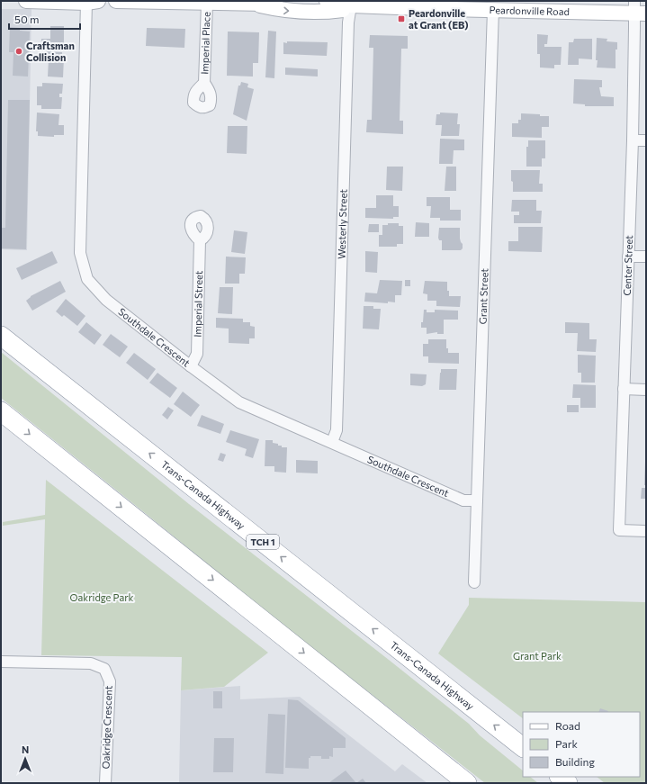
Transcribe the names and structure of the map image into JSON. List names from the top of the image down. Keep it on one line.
{"streets":{"highway":["Trans-Canada Highway","TCH 1"],"main road":["Peardonville Road"],"street":["Imperial Place","Westerly Street","Center Street","Grant Street","Imperial Street","Southdale Crescent","Oakridge Crescent"]},"crossings":[["Peardonville Road","Westerly Street"],["Peardonville Road","Center Street"],["Peardonville Road","Grant Street"],["Westerly Street","Southdale Crescent"],["Grant Street","Southdale Crescent"],["Imperial Street","Southdale Crescent"]],"parks":["Oakridge Park","Grant Park"],"places":{"transit":["Peardonville at Grant (EB)"],"other":["Craftsman Collision"]},"legend":["Road","Park","Building"],"scale_bar":"50 m","north":"top"}
